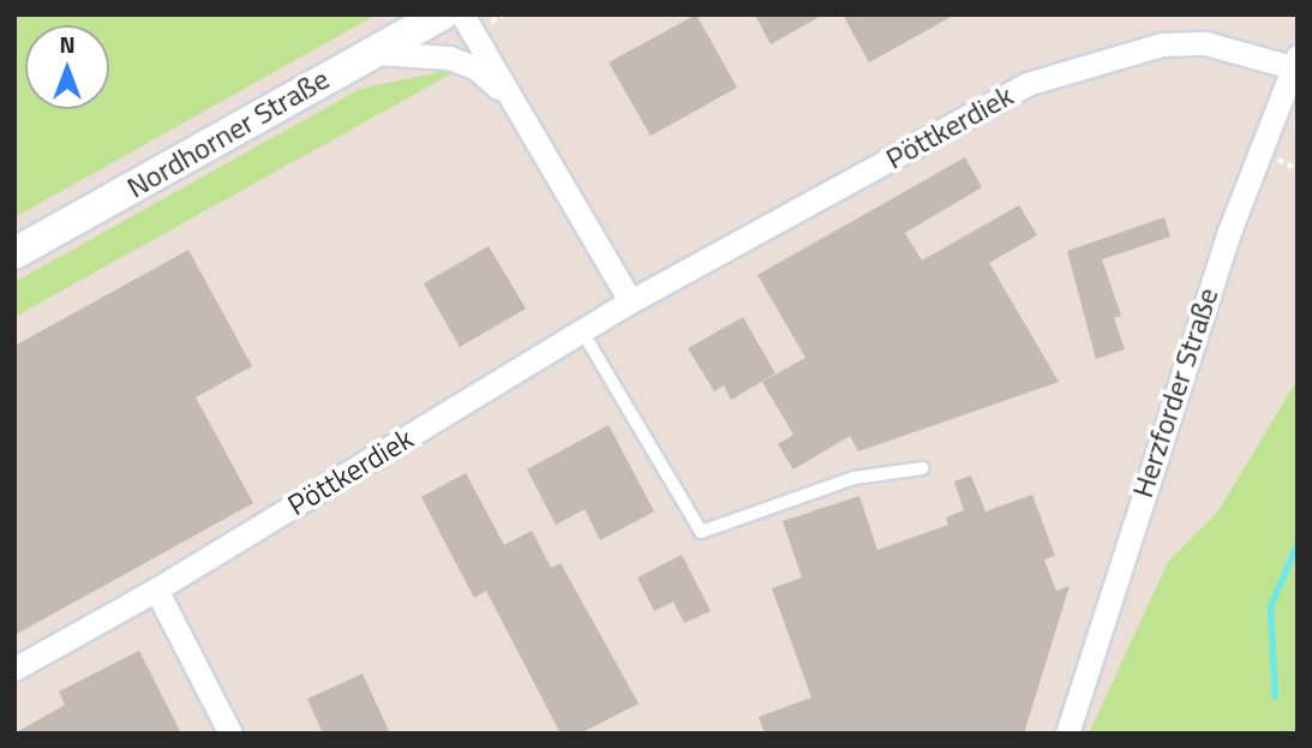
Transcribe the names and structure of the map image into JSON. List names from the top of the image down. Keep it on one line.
{"streets":{"main road":["Nordhorner Straße"],"street":["Pöttkerdiek","Herzforder Straße"]},"crossings":[["Pöttkerdiek","Herzforder Straße"]],"north":"top"}
